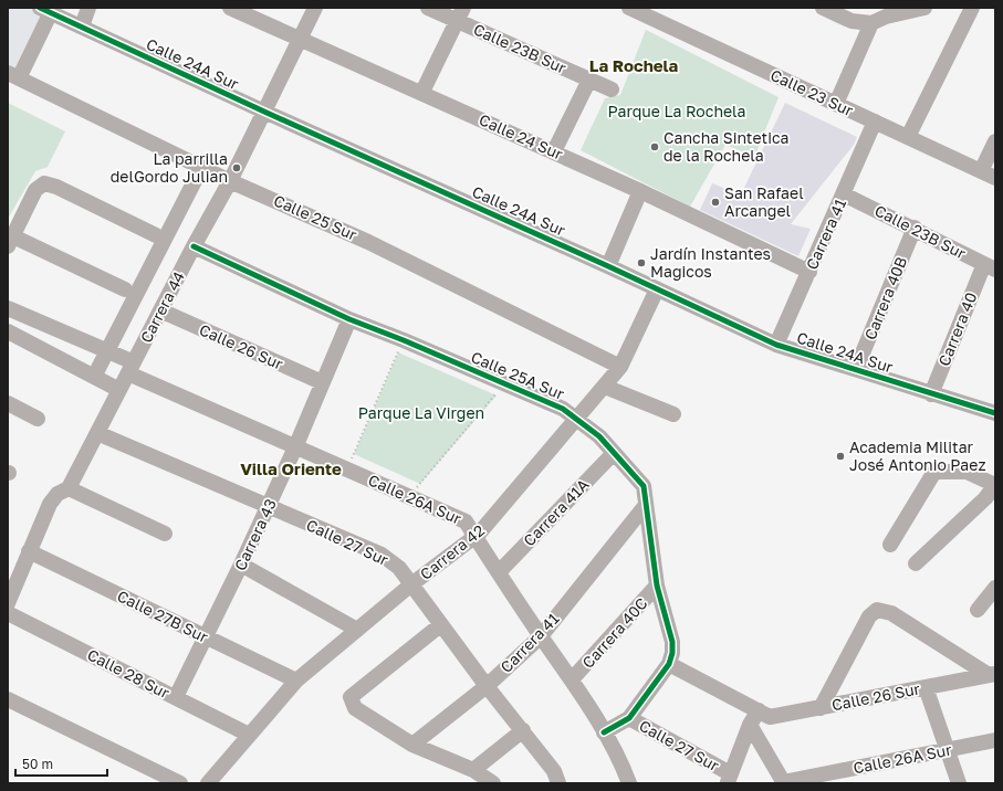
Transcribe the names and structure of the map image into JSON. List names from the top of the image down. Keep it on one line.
{"streets":{"street":["Calle 23B Sur","Calle 24A Sur","Calle 23 Sur","Calle 24 Sur","Calle 25 Sur","Carrera 41","Carrera 40B","Carrera 44","Carrera 40","Calle 26 Sur","Calle 25A Sur","Calle 26A Sur","Carrera 41A","Carrera 43","Calle 27 Sur","Carrera 42","Calle 27B Sur","Carrera 40C","Calle 28 Sur"]},"crossings":[["Calle 23B Sur","Carrera 41"],["Calle 23B Sur","Carrera 40B"],["Calle 23B Sur","Carrera 40"],["Calle 24A Sur","Carrera 41"],["Calle 24A Sur","Carrera 40B"],["Calle 24A Sur","Carrera 44"],["Calle 24A Sur","Carrera 40"],["Calle 24A Sur","Carrera 42"],["Calle 23 Sur","Carrera 41"],["Calle 24 Sur","Carrera 41"],["Calle 24 Sur","Carrera 44"],["Calle 25 Sur","Carrera 44"],["Calle 25 Sur","Carrera 42"],["Carrera 41","Calle 25A Sur"],["Carrera 41","Calle 26A Sur"],["Carrera 41","Calle 27 Sur"],["Carrera 44","Calle 26 Sur"],["Carrera 44","Calle 25A Sur"],["Carrera 44","Calle 26A Sur"],["Carrera 44","Calle 27 Sur"],["Carrera 44","Calle 27B Sur"],["Calle 26 Sur","Carrera 43"],["Calle 25A Sur","Carrera 41A"],["Calle 25A Sur","Carrera 43"],["Calle 25A Sur","Carrera 42"],["Calle 25A Sur","Carrera 40C"],["Calle 26A Sur","Carrera 41A"],["Calle 26A Sur","Carrera 43"],["Calle 26A Sur","Carrera 42"],["Calle 26A Sur","Carrera 40C"],["Carrera 43","Calle 27 Sur"],["Carrera 43","Calle 27B Sur"],["Carrera 43","Calle 28 Sur"],["Calle 27 Sur","Carrera 42"],["Carrera 42","Calle 27B Sur"],["Carrera 42","Calle 28 Sur"]],"districts":["La Rochela","Villa Oriente"],"parks":["Parque La Rochela","Parque La Virgen"],"places":["Cancha Sintetica de la Rochela","La parrilla delGordo Julian","San Rafael Arcangel","Jardín Instantes Magicos","Academia Militar José Antonio Paez"],"scale_bar":"50 m"}
